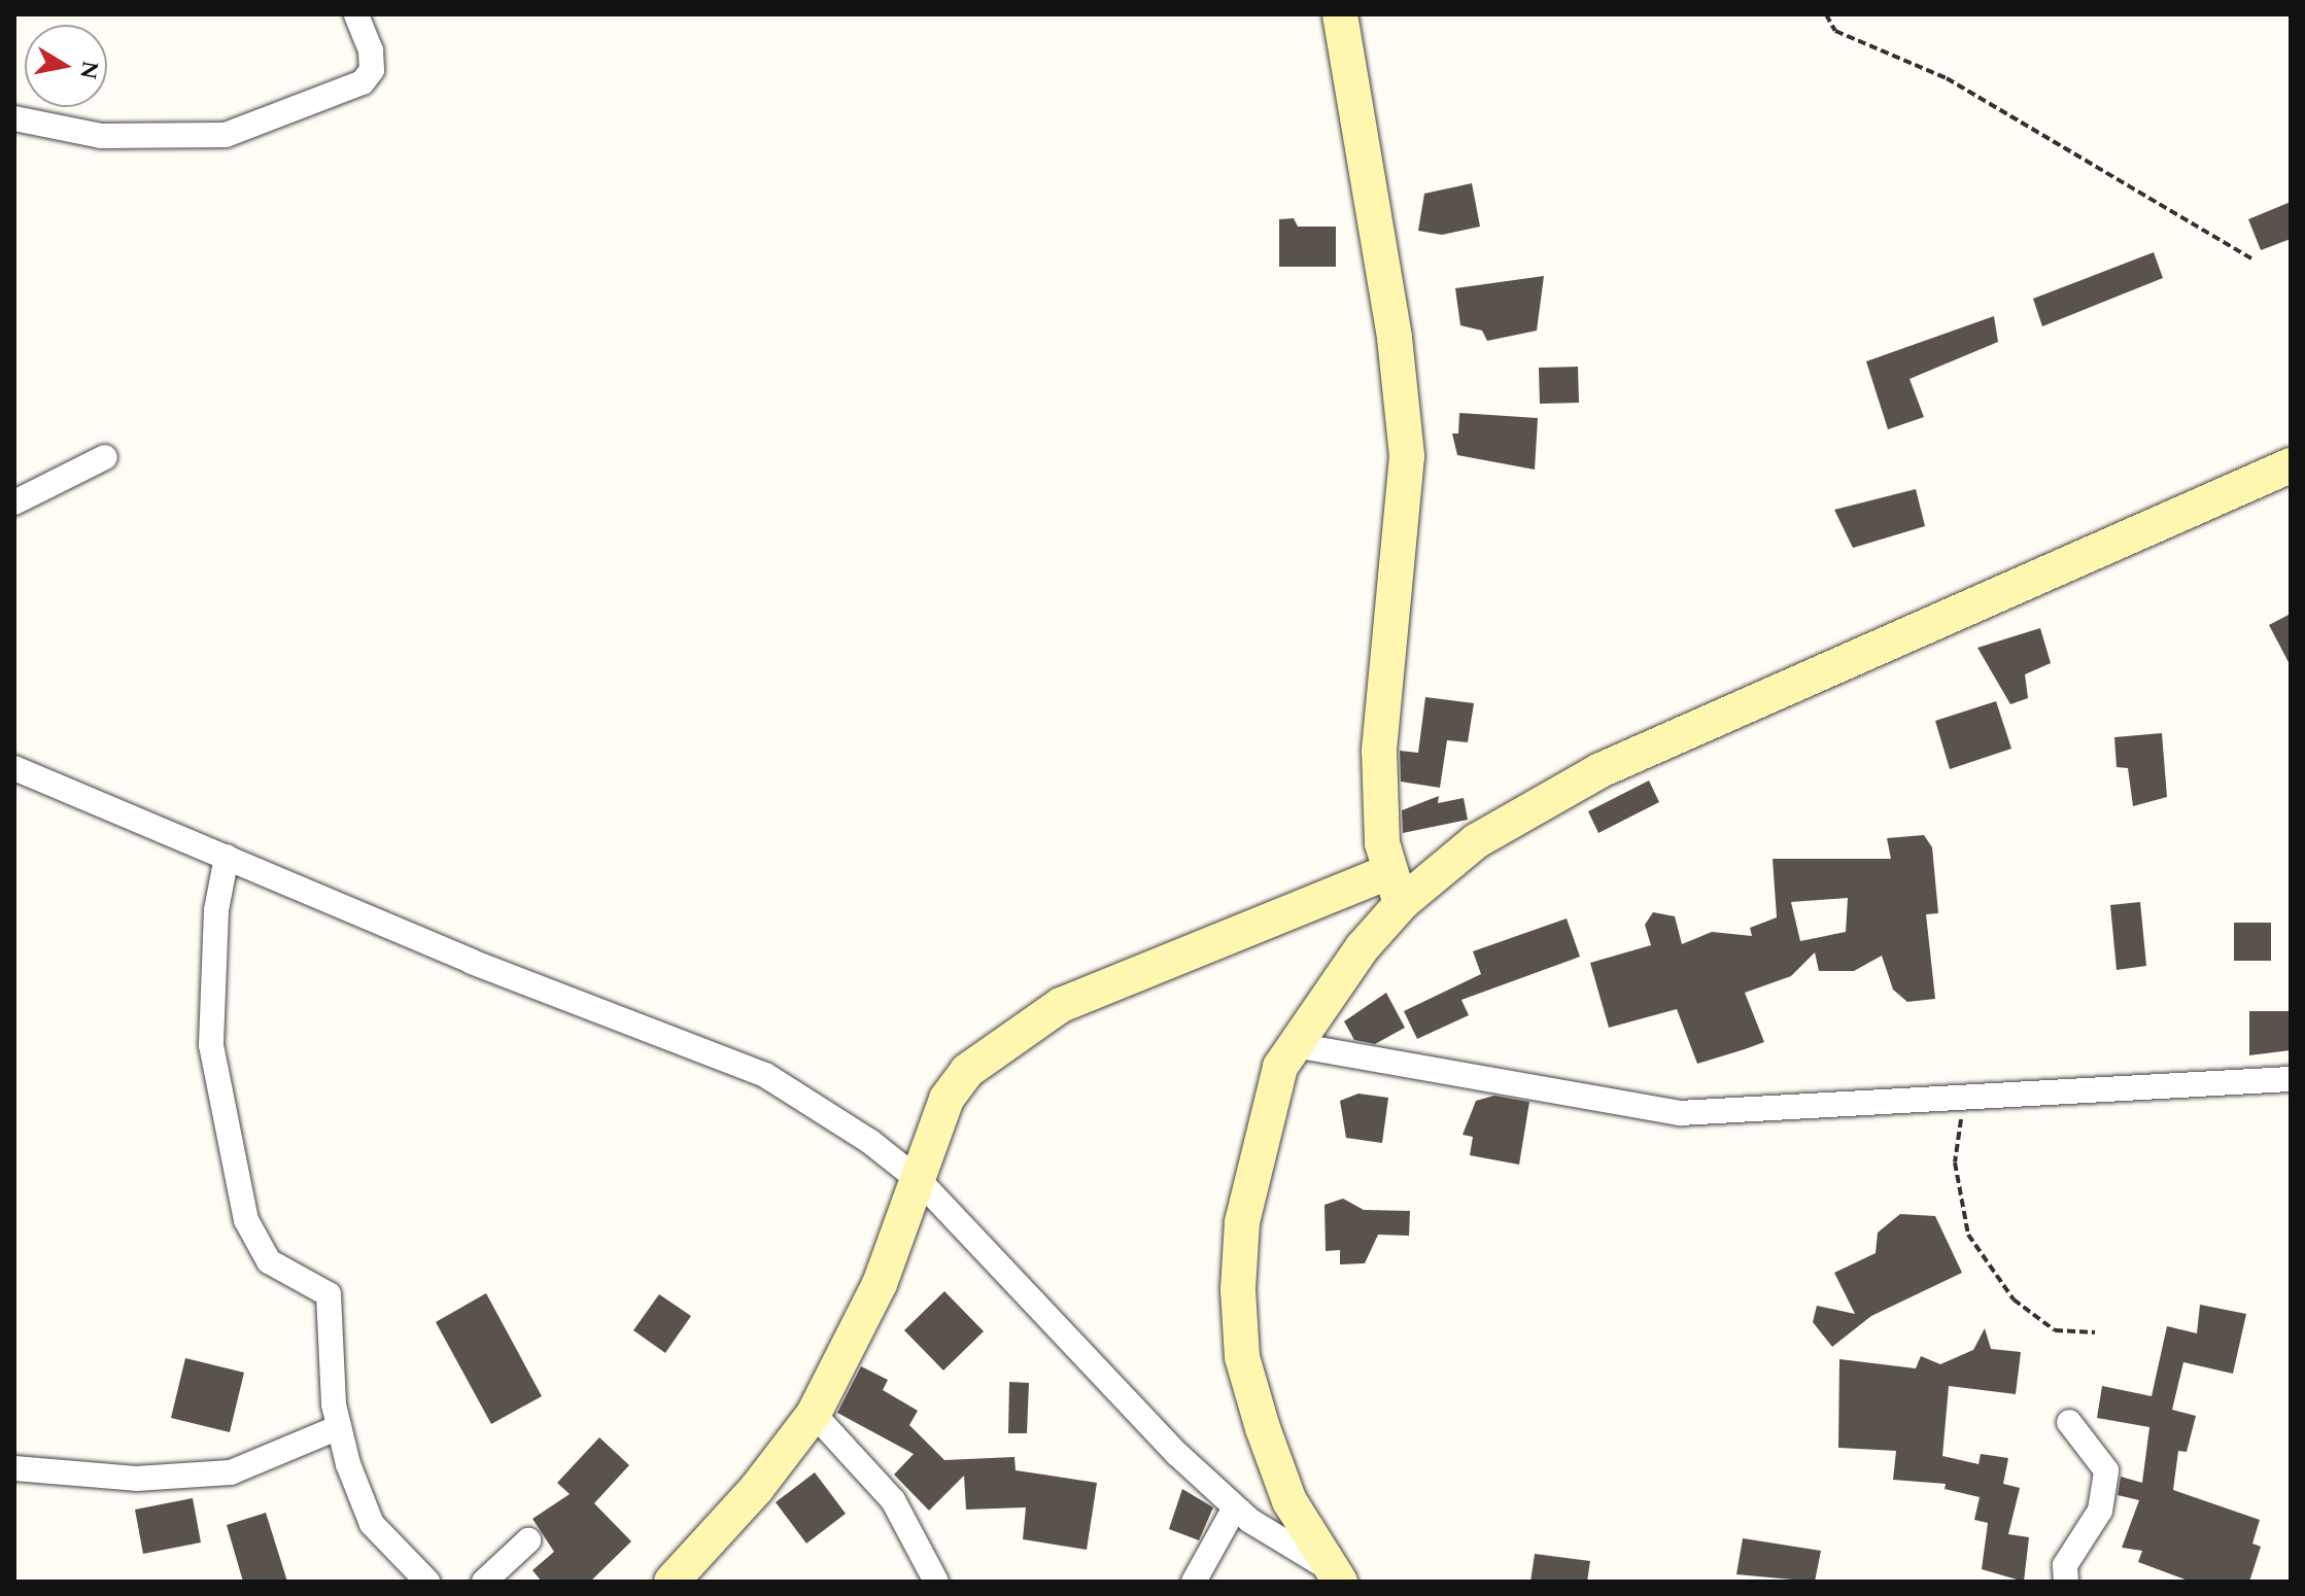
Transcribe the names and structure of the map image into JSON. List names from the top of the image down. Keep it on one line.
{"north":"right"}
